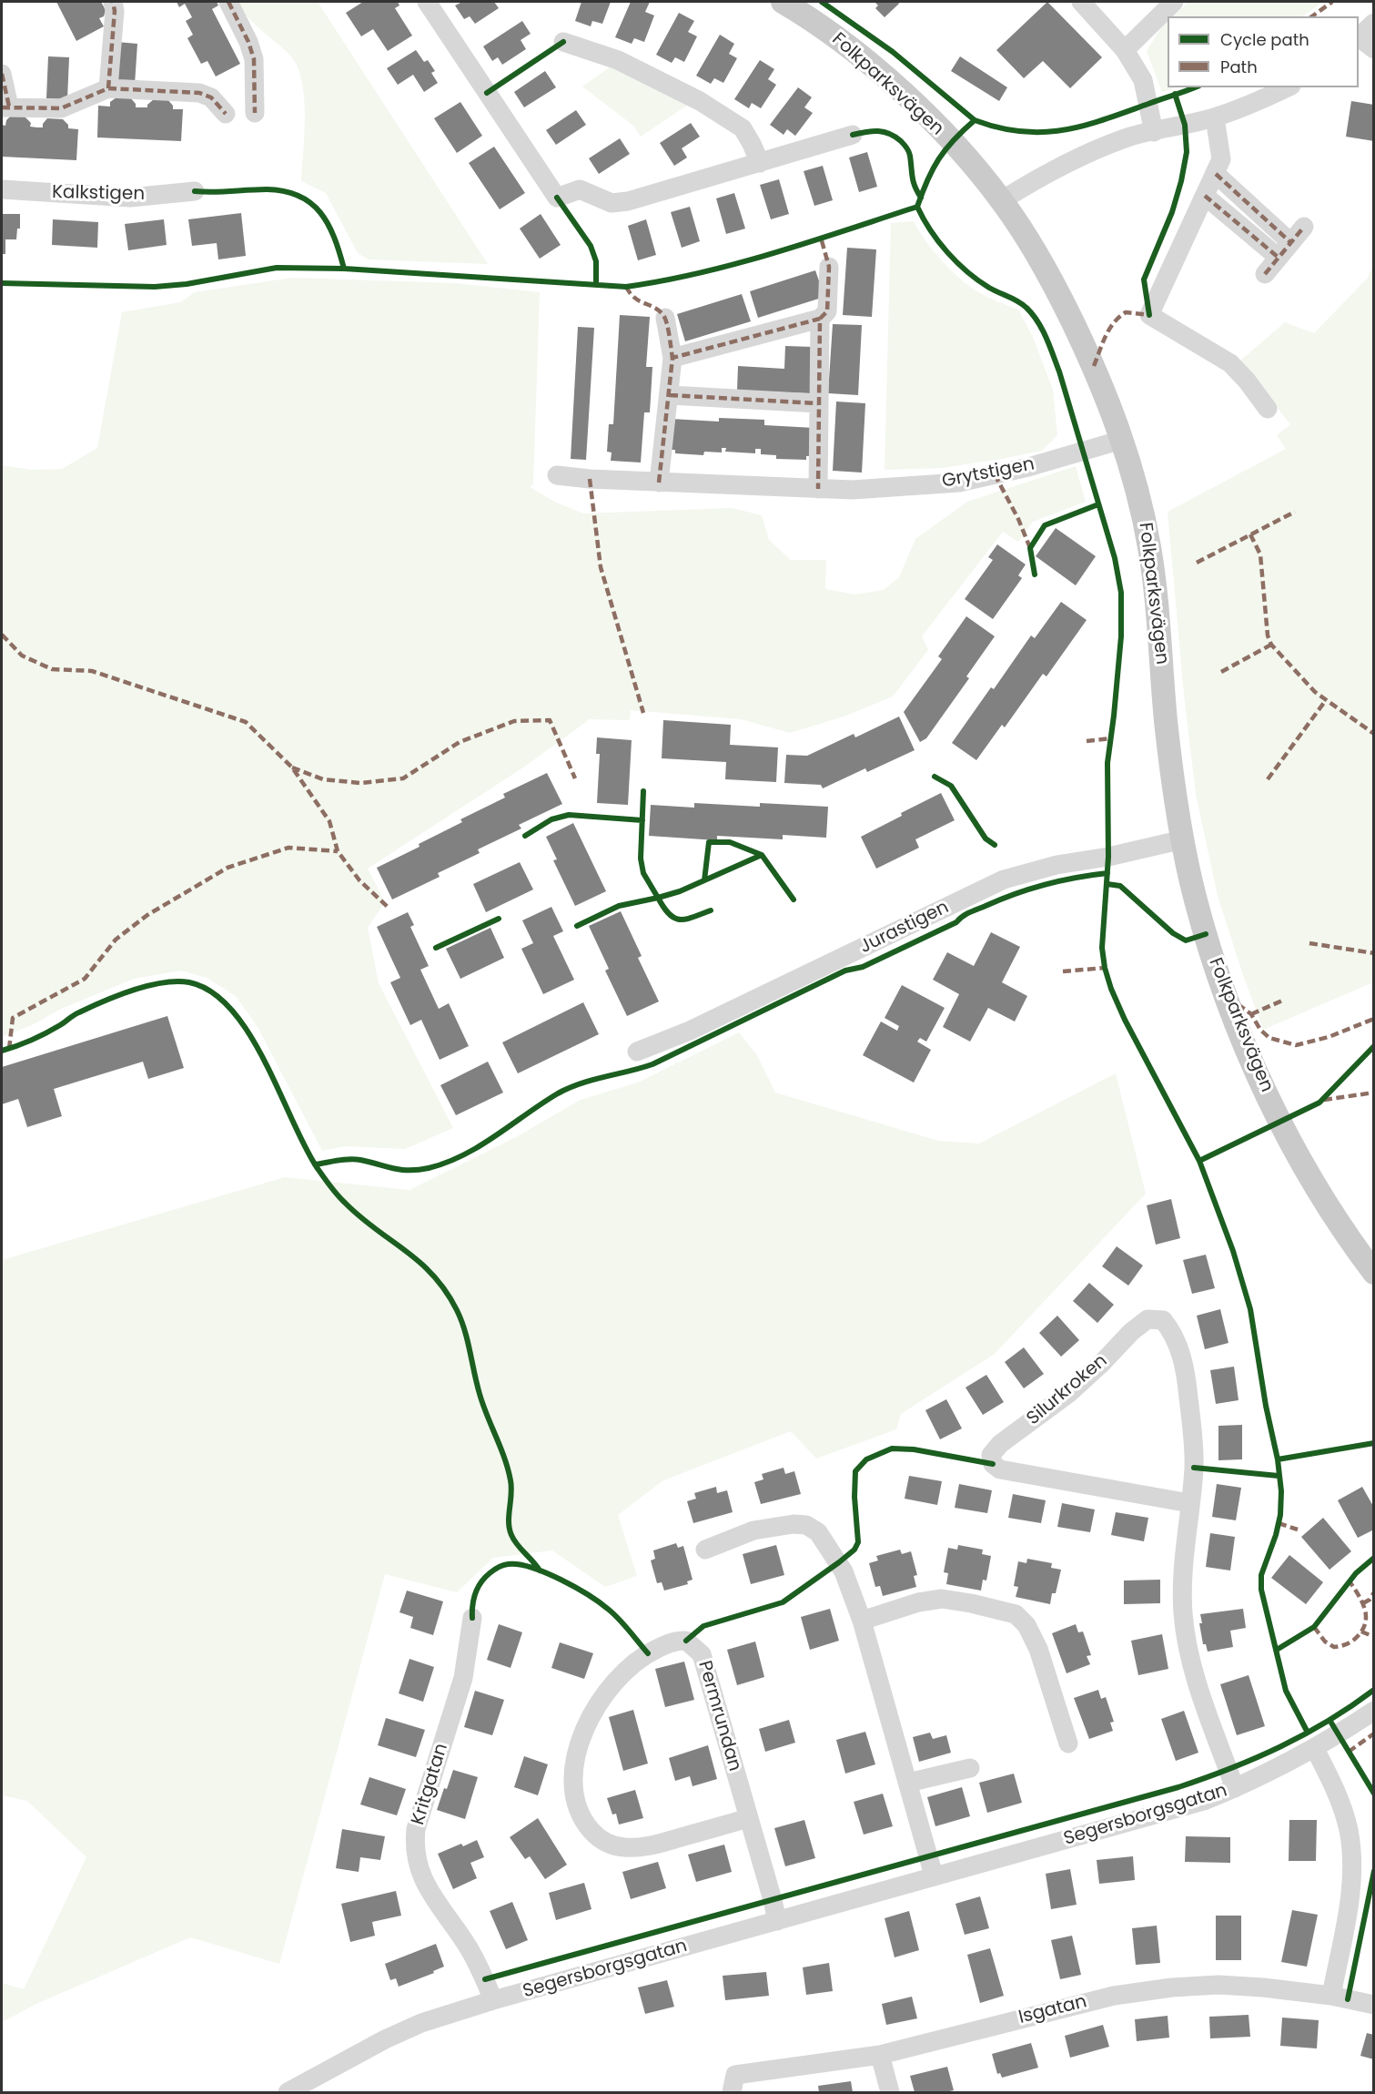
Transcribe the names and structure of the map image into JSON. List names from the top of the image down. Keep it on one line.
{"streets":{"main road":["Folkparksvägen"],"street":["Kalkstigen","Grytstigen","Jurastigen","Silurkroken","Permrundan","Kritgatan","Segersborgsgatan","Isgatan"]},"crossings":[["Folkparksvägen","Grytstigen"],["Folkparksvägen","Jurastigen"],["Silurkroken","Segersborgsgatan"],["Permrundan","Segersborgsgatan"],["Kritgatan","Segersborgsgatan"]],"legend":["Cycle path","Path"]}
